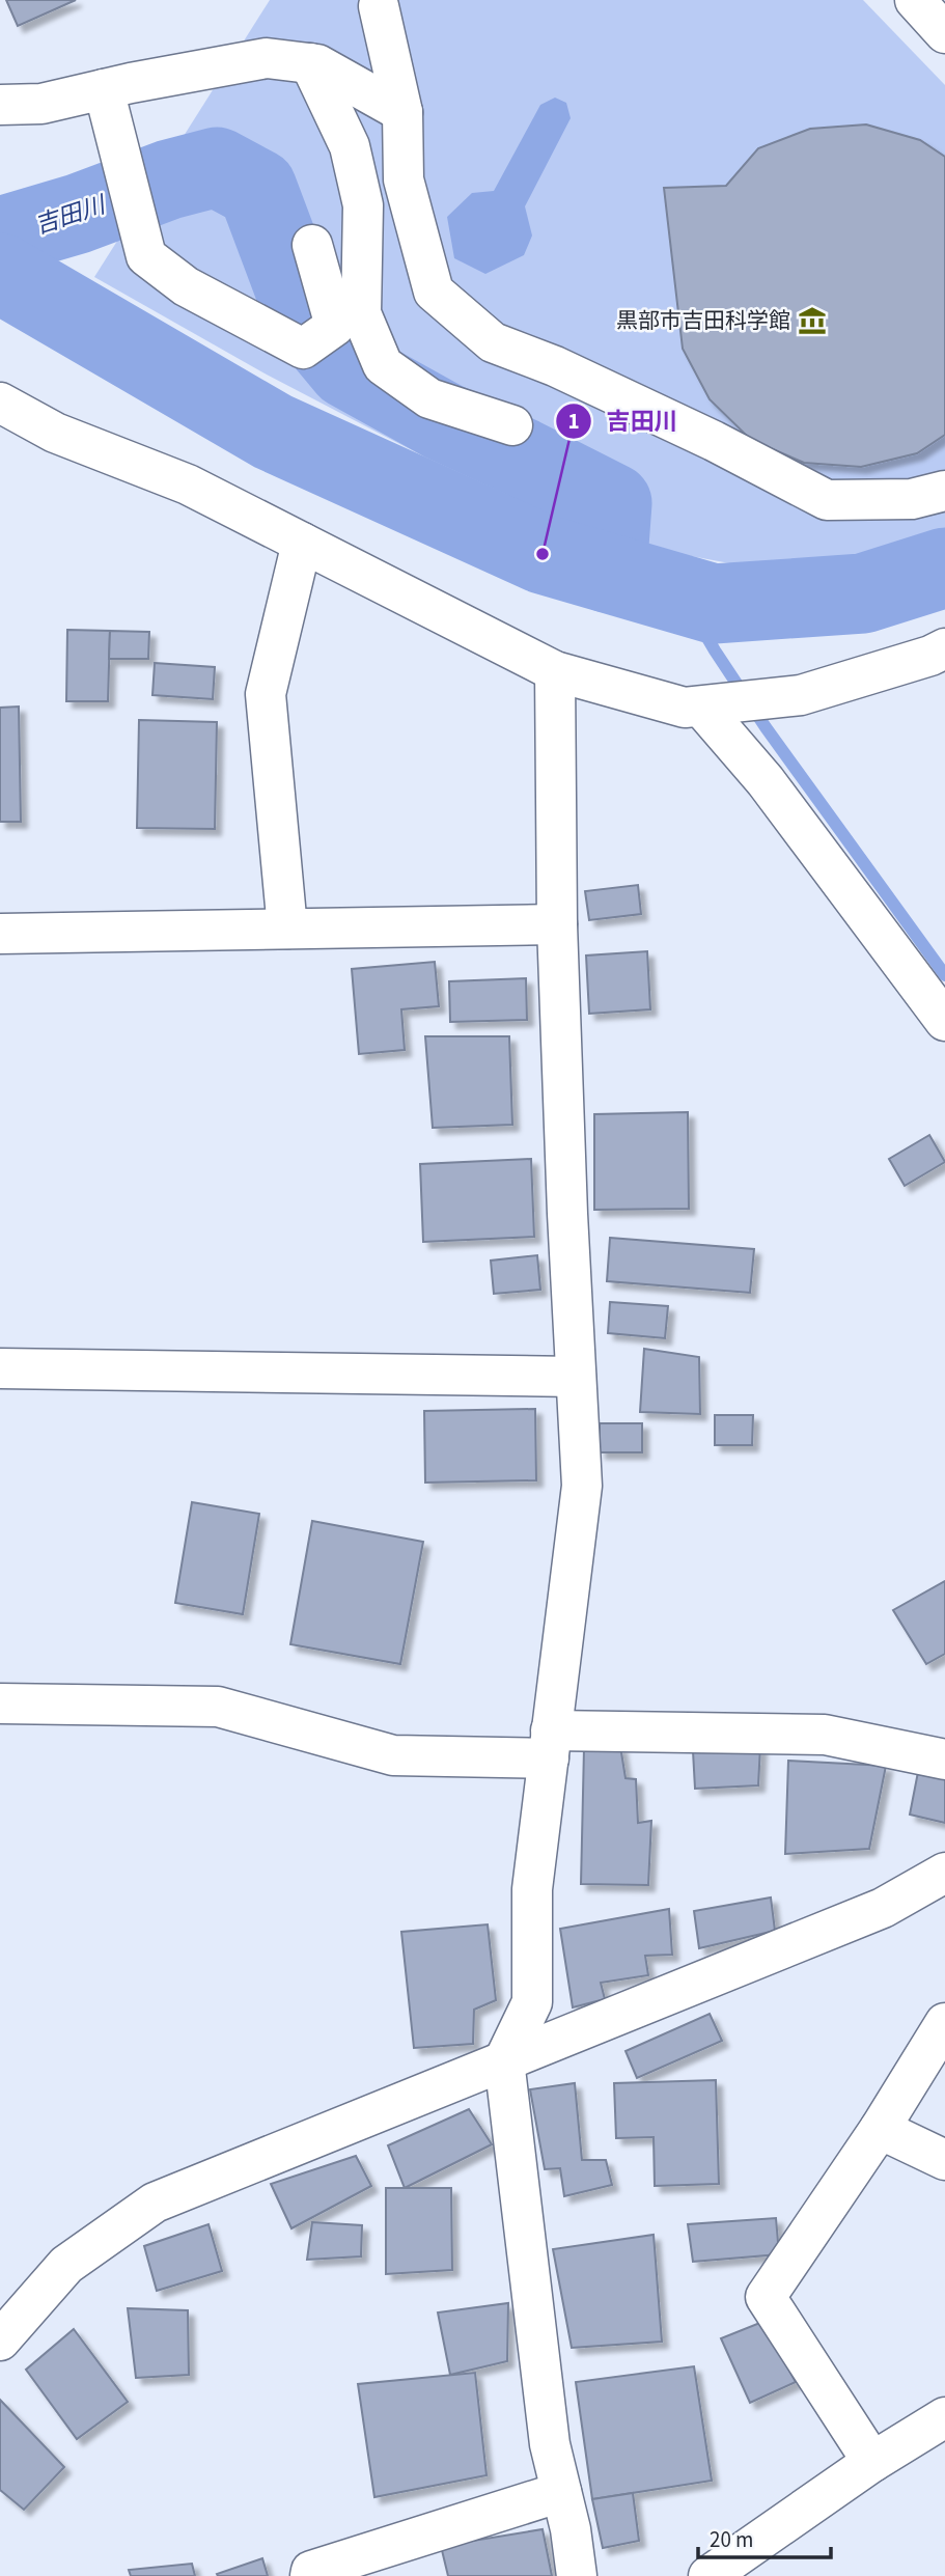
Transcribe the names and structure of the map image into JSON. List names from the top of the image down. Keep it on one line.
{"water":["吉田川"],"places":{"museum":["黒部市吉田科学館"],"other":["吉田川"]},"scale_bar":"20 m"}
